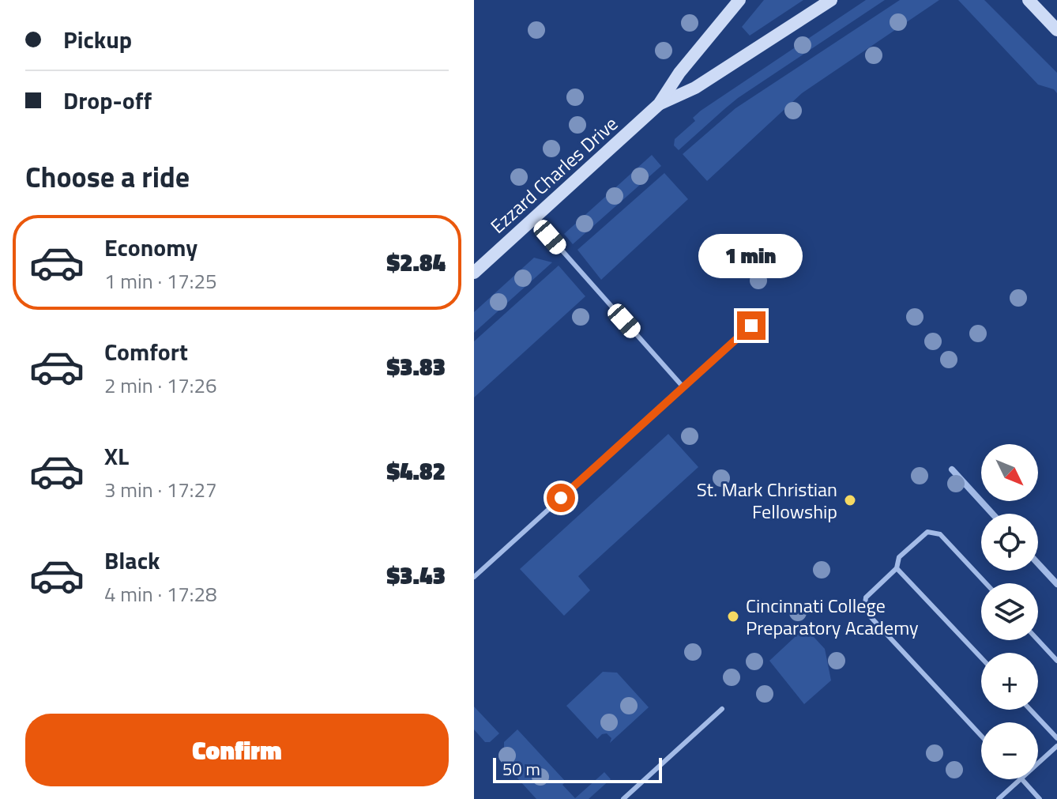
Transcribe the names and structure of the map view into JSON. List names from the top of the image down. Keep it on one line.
{"streets":{"main road":["Ezzard Charles Drive"]},"places":["St. Mark Christian Fellowship","Cincinnati College Preparatory Academy"],"scale_bar":"50 m","north":"bottom right","page":{"banner":["Pickup","Drop-off"],"heading":"Choose a ride","list":[{"name":"Economy","note":"1 min · 17:25","value":"$2.84"},{"name":"Comfort","note":"2 min · 17:26","value":"$3.83"},{"name":"XL","note":"3 min · 17:27","value":"$4.82"},{"name":"Black","note":"4 min · 17:28","value":"$3.43"}],"bubble":"1 min","map_buttons":["+","−"],"buttons":"Confirm","scale":"50 m"}}
